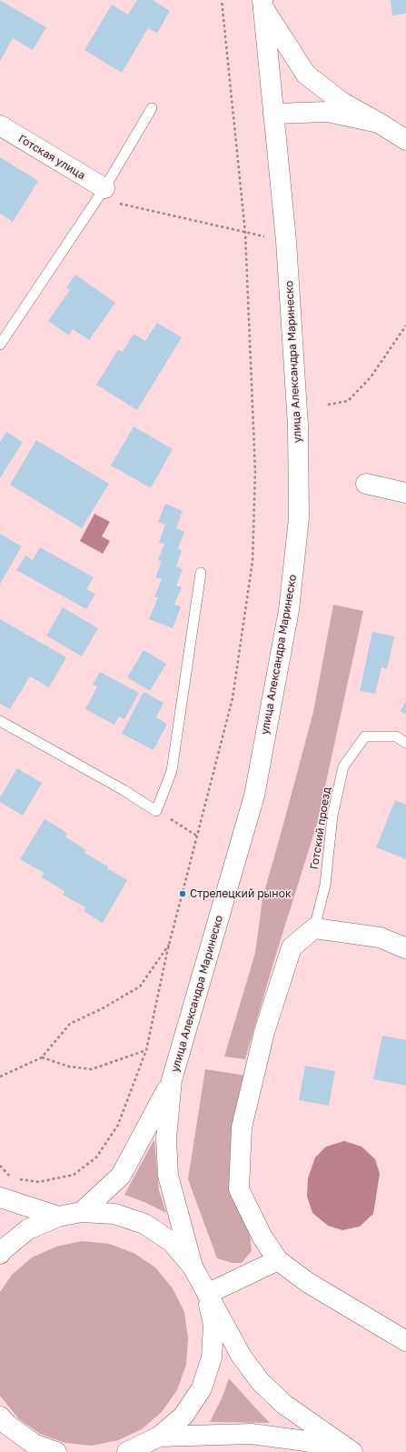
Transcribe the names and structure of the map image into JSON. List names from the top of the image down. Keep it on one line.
{"streets":{"main road":["Готская улица","улица Александра Маринеско"],"lane":["Готский проезд"]},"places":["Стрелецкий рынок"]}
